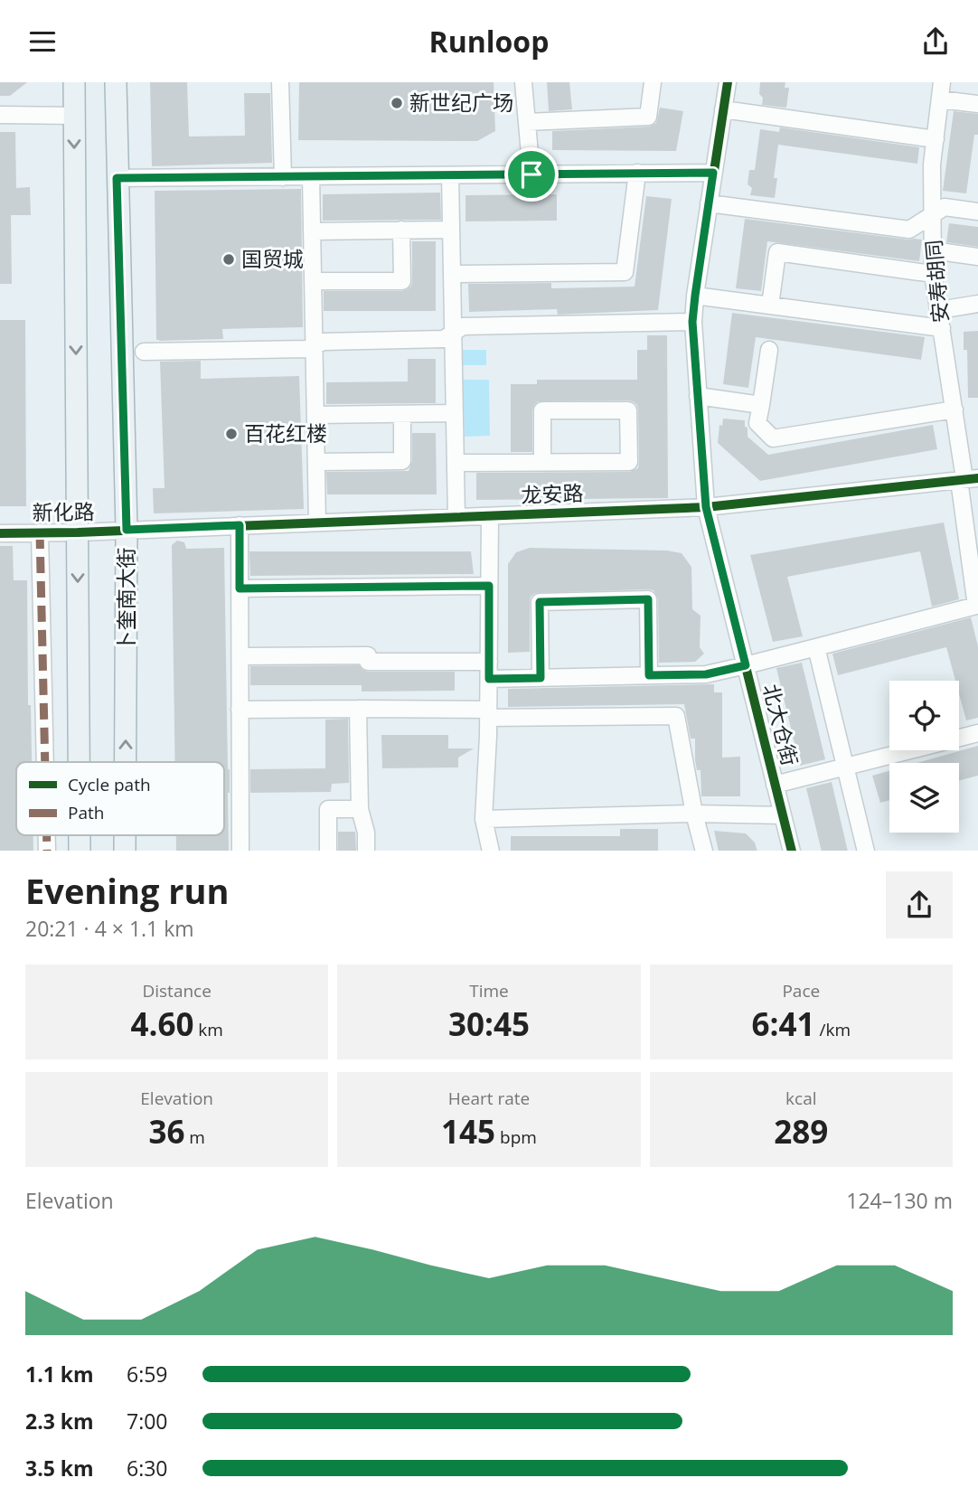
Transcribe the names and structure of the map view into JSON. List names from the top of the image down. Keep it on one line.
{"streets":{"main road":["卜奎南大街"],"street":["安寿胡同","龙安路","新化路","北大仓街"]},"crossings":[["安寿胡同","龙安路"],["龙安路","新化路"],["龙安路","卜奎南大街"],["龙安路","北大仓街"],["新化路","卜奎南大街"]],"places":["新世纪广场","国贸城","百花红楼"],"legend":["Cycle path","Path"],"page":{"header":"Runloop","heading":["Evening run","20:21 · 4 × 1.1 km"],"stats":[["Distance","4.60 km"],["Time","30:45"],["Pace","6:41 /km"],["Elevation","36 m"],["Heart rate","145 bpm"],["kcal","289"]],"chart":["Elevation","124–130 m"],"list":[{"name":"1.1 km","note":"6:59"},{"name":"2.3 km","note":"7:00"},{"name":"3.5 km","note":"6:30"}]}}
